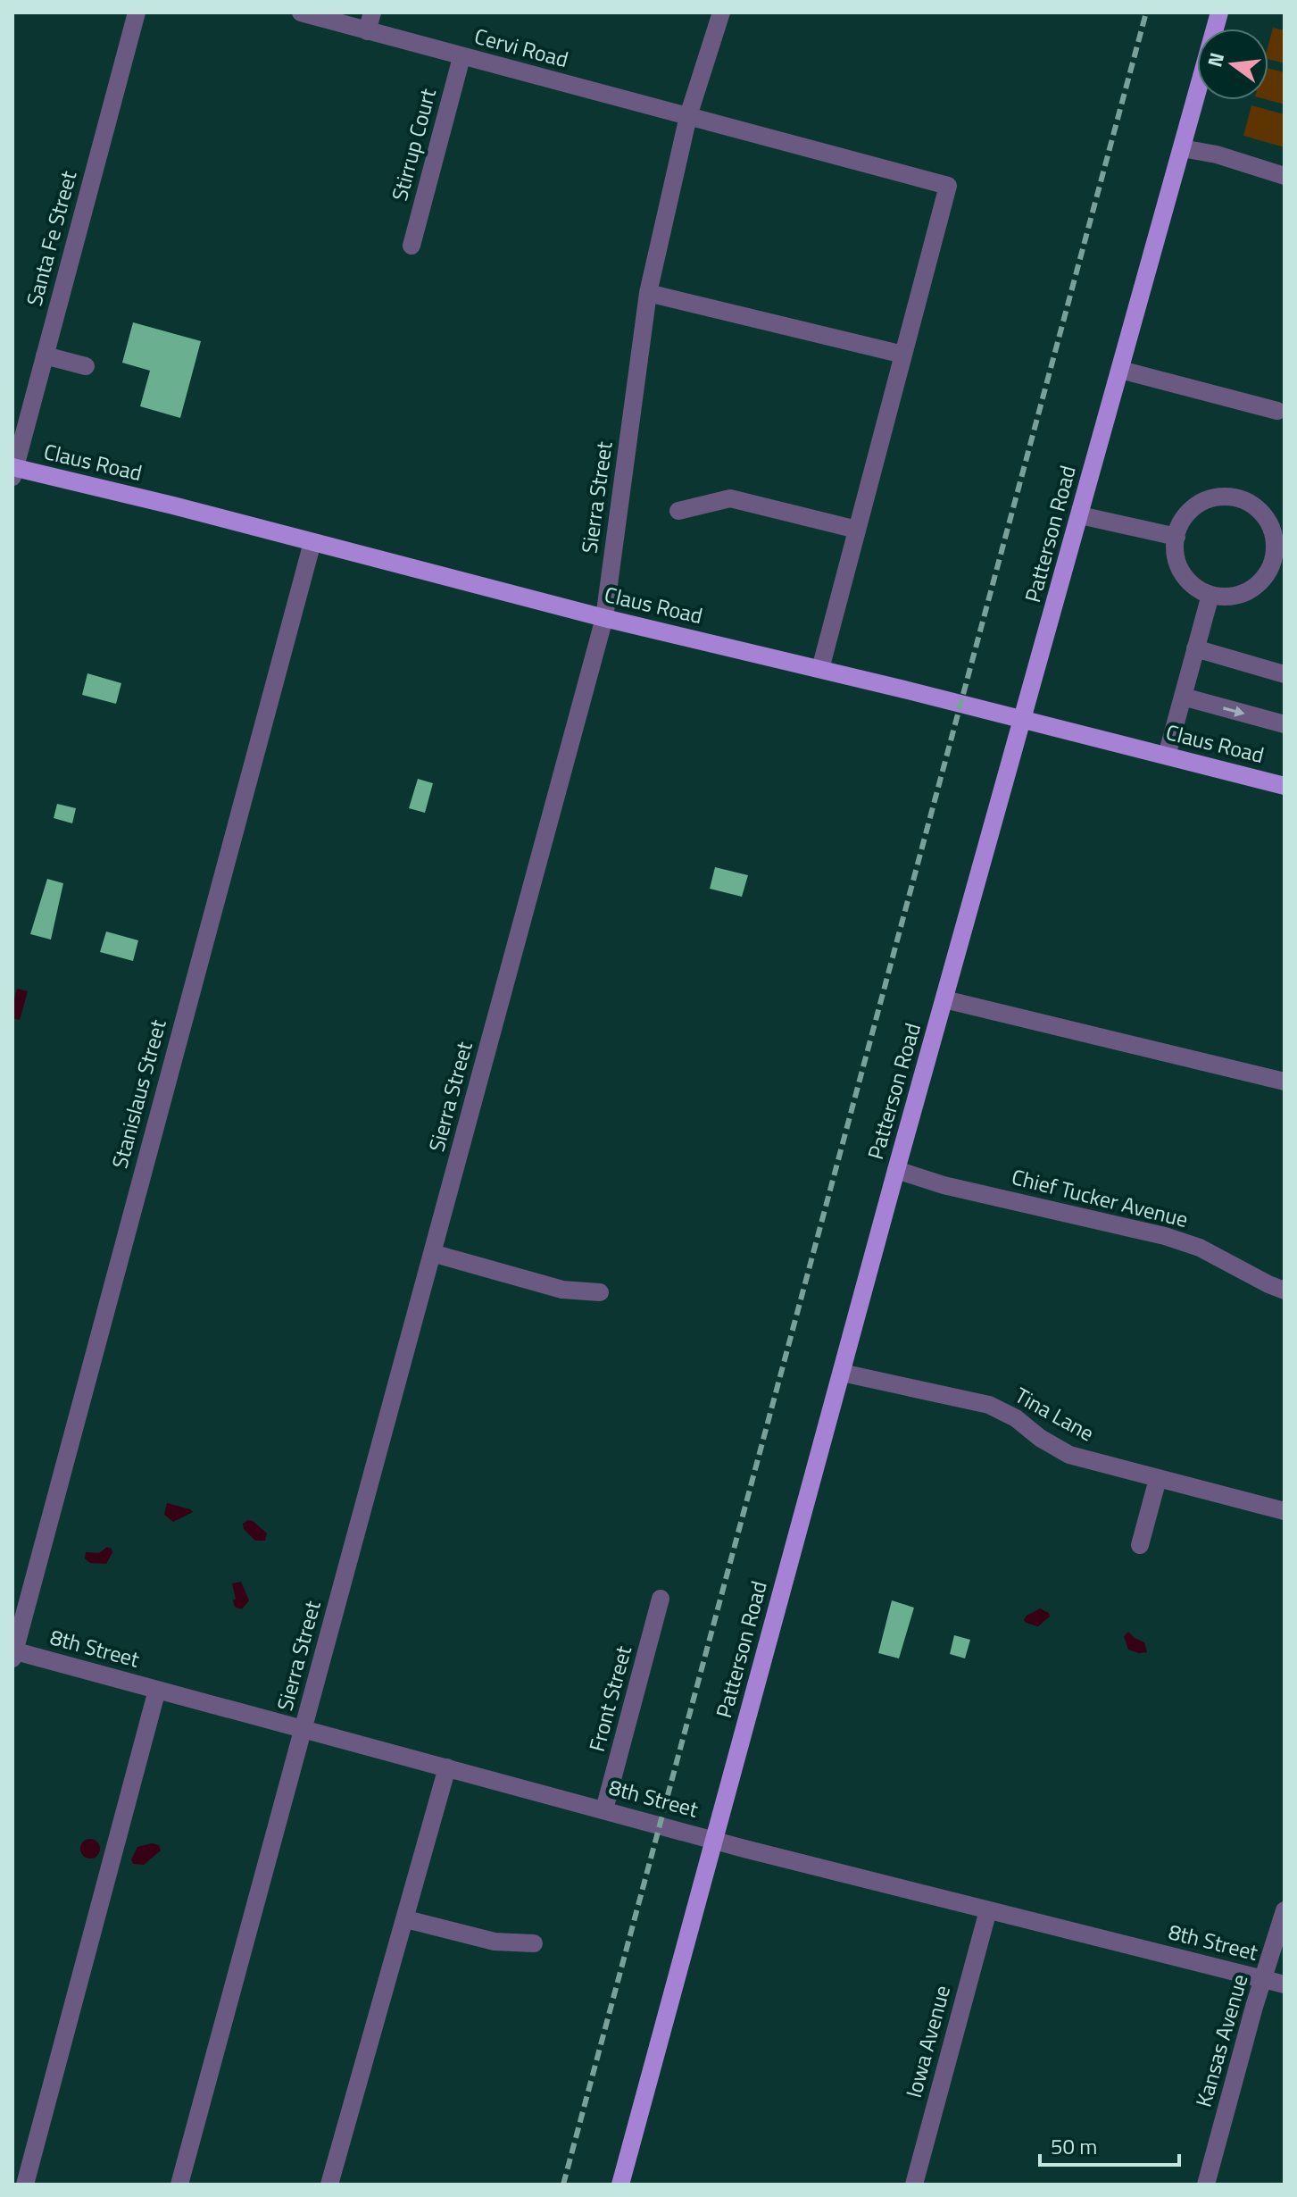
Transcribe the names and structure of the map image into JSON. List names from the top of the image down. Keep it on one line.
{"streets":{"main road":["Claus Road","Patterson Road"],"street":["Cervi Road","Stirrup Court","Santa Fe Street","Sierra Street","Stanislaus Street","Chief Tucker Avenue","Tina Lane","8th Street","Front Street","Kansas Avenue","Iowa Avenue"]},"crossings":[["Cervi Road","Stirrup Court"],["Cervi Road","Sierra Street"],["Santa Fe Street","Claus Road"],["Claus Road","Sierra Street"],["Claus Road","Patterson Road"],["Claus Road","Stanislaus Street"],["Sierra Street","8th Street"],["Patterson Road","Chief Tucker Avenue"],["Patterson Road","Tina Lane"],["Patterson Road","8th Street"],["Stanislaus Street","8th Street"],["8th Street","Front Street"],["8th Street","Kansas Avenue"],["8th Street","Iowa Avenue"]],"scale_bar":"50 m","north":"left"}
